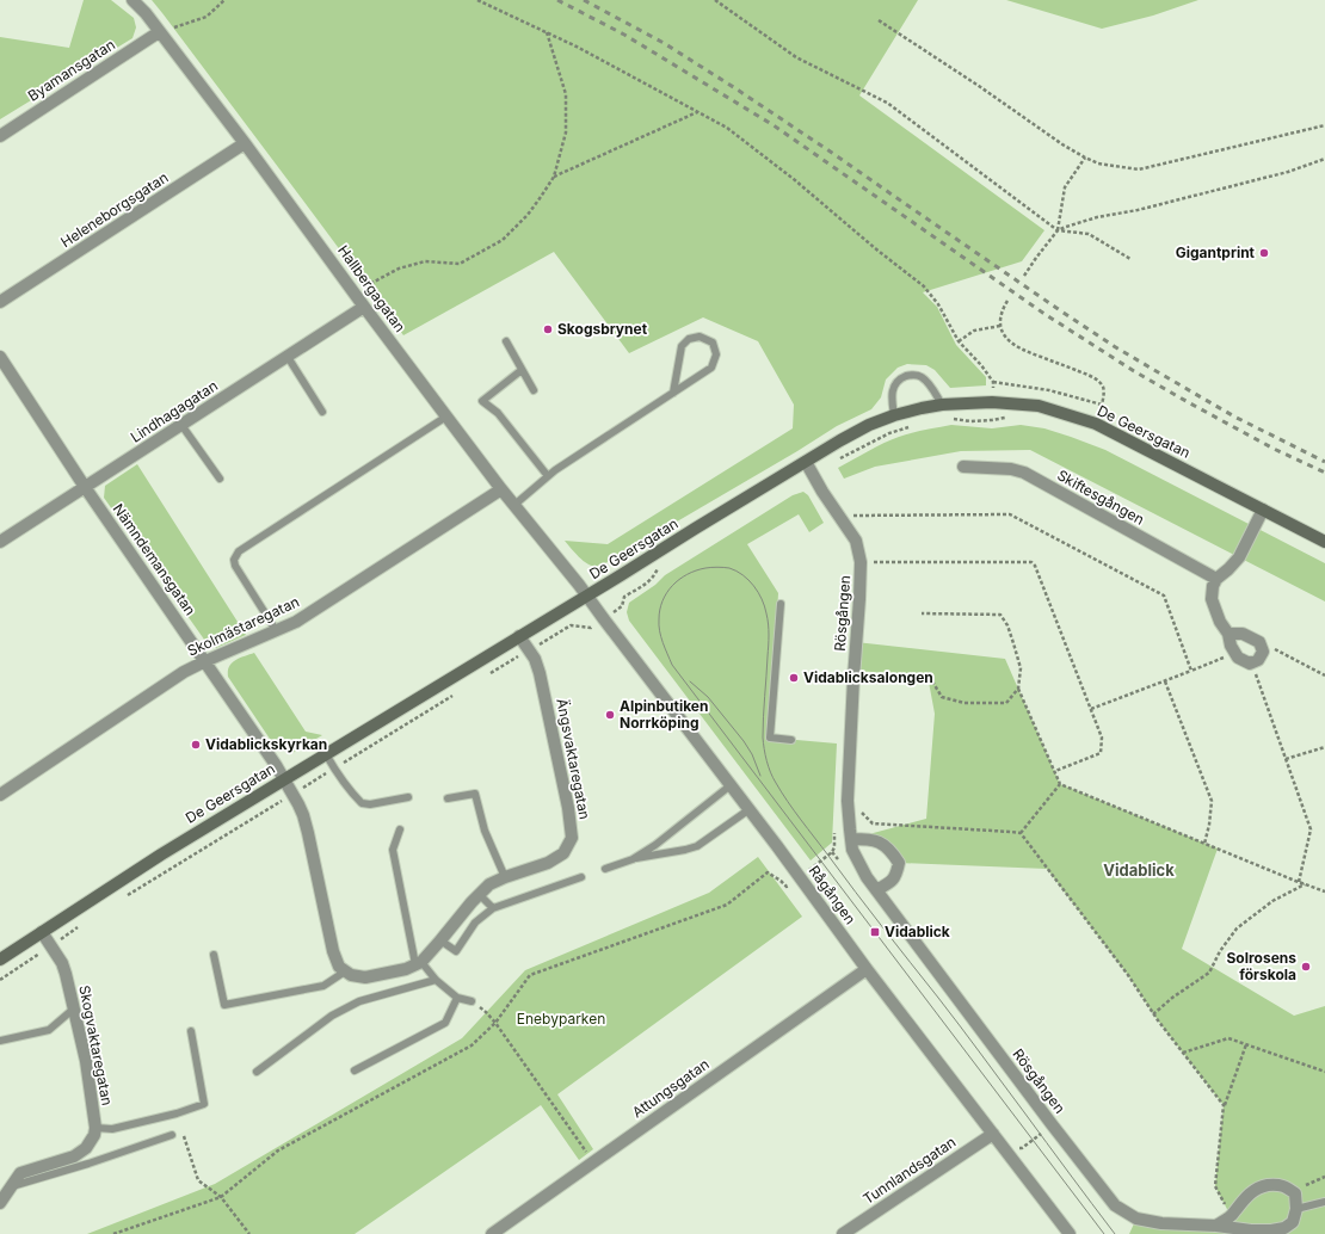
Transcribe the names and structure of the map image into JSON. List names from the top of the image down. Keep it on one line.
{"streets":{"main road":["De Geersgatan"],"street":["Byamansgatan","Heleneborgsgatan","Hallbergagatan","Lindhagagatan","Skiftesgången","Nämndemansgatan","Rösgången","Skolmästaregatan","Ängsvaktaregatan","Rågången","Skogvaktaregatan","Attungsgatan","Tunnlandsgatan"]},"crossings":[["Byamansgatan","Hallbergagatan"],["Heleneborgsgatan","Hallbergagatan"],["Hallbergagatan","Lindhagagatan"],["Hallbergagatan","De Geersgatan"],["Hallbergagatan","Skolmästaregatan"],["Hallbergagatan","Rågången"],["Lindhagagatan","Nämndemansgatan"],["De Geersgatan","Nämndemansgatan"],["De Geersgatan","Rösgången"],["De Geersgatan","Ängsvaktaregatan"],["De Geersgatan","Rågången"],["De Geersgatan","Skogvaktaregatan"],["Nämndemansgatan","Skolmästaregatan"],["Rågången","Attungsgatan"],["Rågången","Tunnlandsgatan"]],"districts":["Vidablick"],"parks":["Enebyparken"],"places":{"other":["Gigantprint","Skogsbrynet","Vidablicksalongen","Alpinbutiken Norrköping","Vidablickskyrkan","Solrosens förskola"],"transit":["Vidablick"]}}
